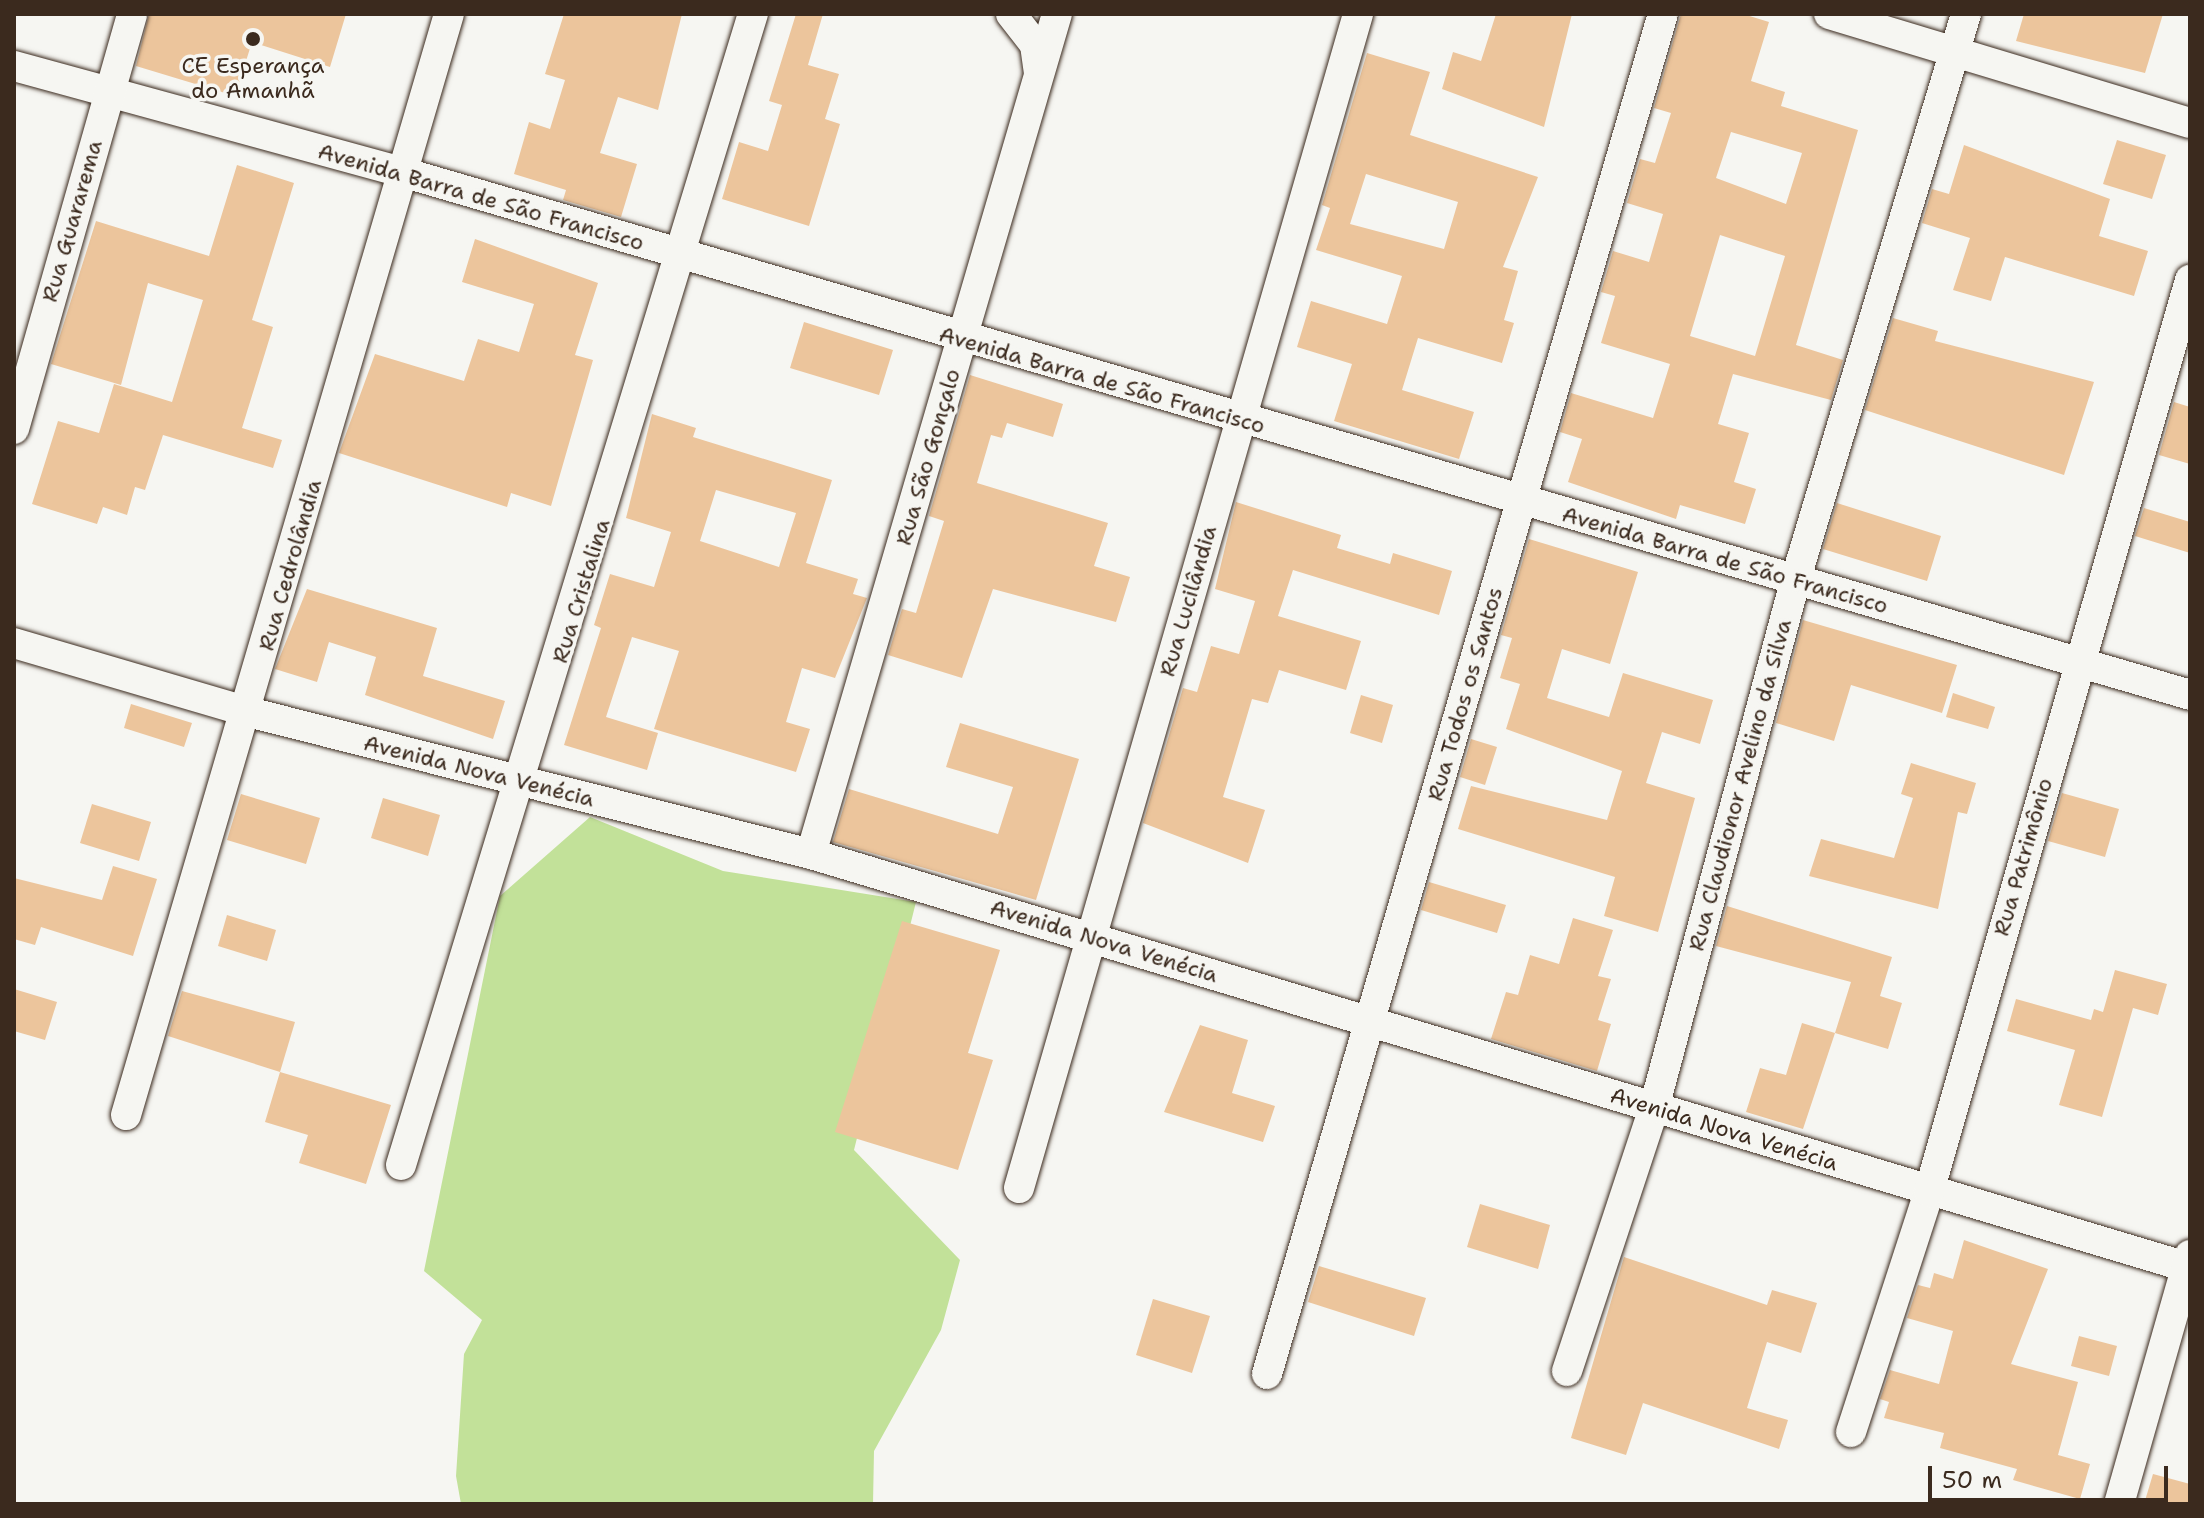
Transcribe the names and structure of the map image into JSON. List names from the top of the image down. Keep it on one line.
{"streets":{"street":["Avenida Barra de São Francisco","Rua Guararema","Rua São Gonçalo","Rua Cedrolândia","Rua Cristalina","Rua Lucilândia","Rua Todos os Santos","Avenida Nova Venécia","Rua Claudionor Avelino da Silva","Rua Patrimônio"]},"crossings":[["Avenida Barra de São Francisco","Rua Guararema"],["Avenida Barra de São Francisco","Rua São Gonçalo"],["Avenida Barra de São Francisco","Rua Cedrolândia"],["Avenida Barra de São Francisco","Rua Cristalina"],["Avenida Barra de São Francisco","Rua Lucilândia"],["Avenida Barra de São Francisco","Rua Todos os Santos"],["Avenida Barra de São Francisco","Rua Claudionor Avelino da Silva"],["Avenida Barra de São Francisco","Rua Patrimônio"],["Rua São Gonçalo","Avenida Nova Venécia"],["Rua Cedrolândia","Avenida Nova Venécia"],["Rua Cristalina","Avenida Nova Venécia"],["Rua Lucilândia","Avenida Nova Venécia"],["Rua Todos os Santos","Avenida Nova Venécia"],["Avenida Nova Venécia","Rua Claudionor Avelino da Silva"],["Avenida Nova Venécia","Rua Patrimônio"]],"places":["CE Esperança do Amanhã"],"scale_bar":"50 m"}
